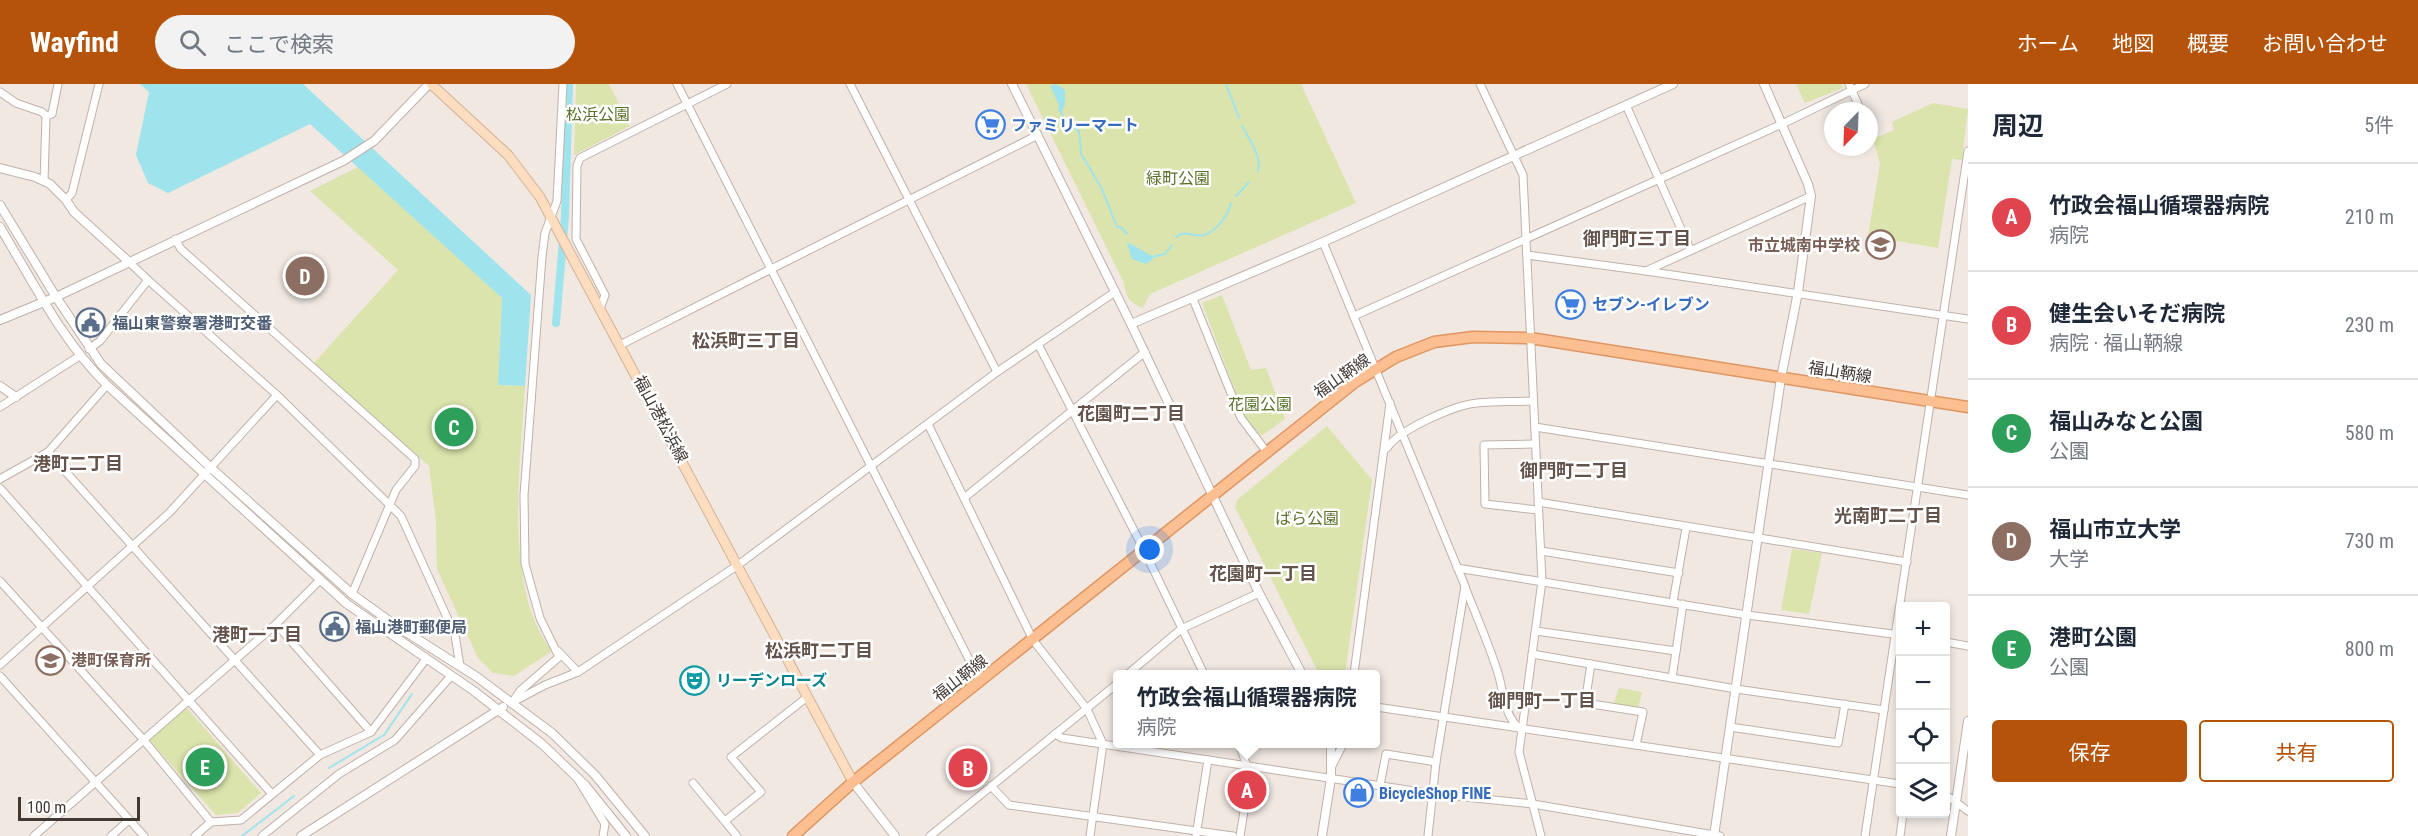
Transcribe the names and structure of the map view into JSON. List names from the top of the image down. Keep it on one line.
{"streets":{"main road":["福山鞆線","福山港松浜線"]},"crossings":[["福山鞆線","福山港松浜線"]],"districts":["御門町三丁目","松浜町三丁目","花園町二丁目","港町二丁目","御門町二丁目","光南町二丁目","花園町一丁目","港町一丁目","松浜町二丁目","御門町一丁目"],"parks":["松浜公園","緑町公園","花園公園","ばら公園"],"places":{"supermarket":["ファミリーマート","セブン-イレブン"],"school or university":["市立城南中学校","港町保育所"],"public building":["福山東警察署港町交番","福山港町郵便局"],"theatre":["リーデンローズ"],"shop":["BicycleShop FINE"]},"scale_bar":"100 m","north":"bottom left","page":{"header":"Wayfind","search":"ここで検索","nav":["ホーム","地図","概要","お問い合わせ"],"heading":["周辺","5件"],"list":[{"mark":"A","name":"竹政会福山循環器病院","note":"病院","value":"210 m"},{"mark":"B","name":"健生会いそだ病院","note":"病院 · 福山鞆線","value":"230 m"},{"mark":"C","name":"福山みなと公園","note":"公園","value":"580 m"},{"mark":"D","name":"福山市立大学","note":"大学","value":"730 m"},{"mark":"E","name":"港町公園","note":"公園","value":"800 m"}],"pins":["D","C","E","B","A"],"map_buttons":["+","−"],"popup":["竹政会福山循環器病院","病院"],"buttons":["保存","共有"],"scale":"100 m"}}
